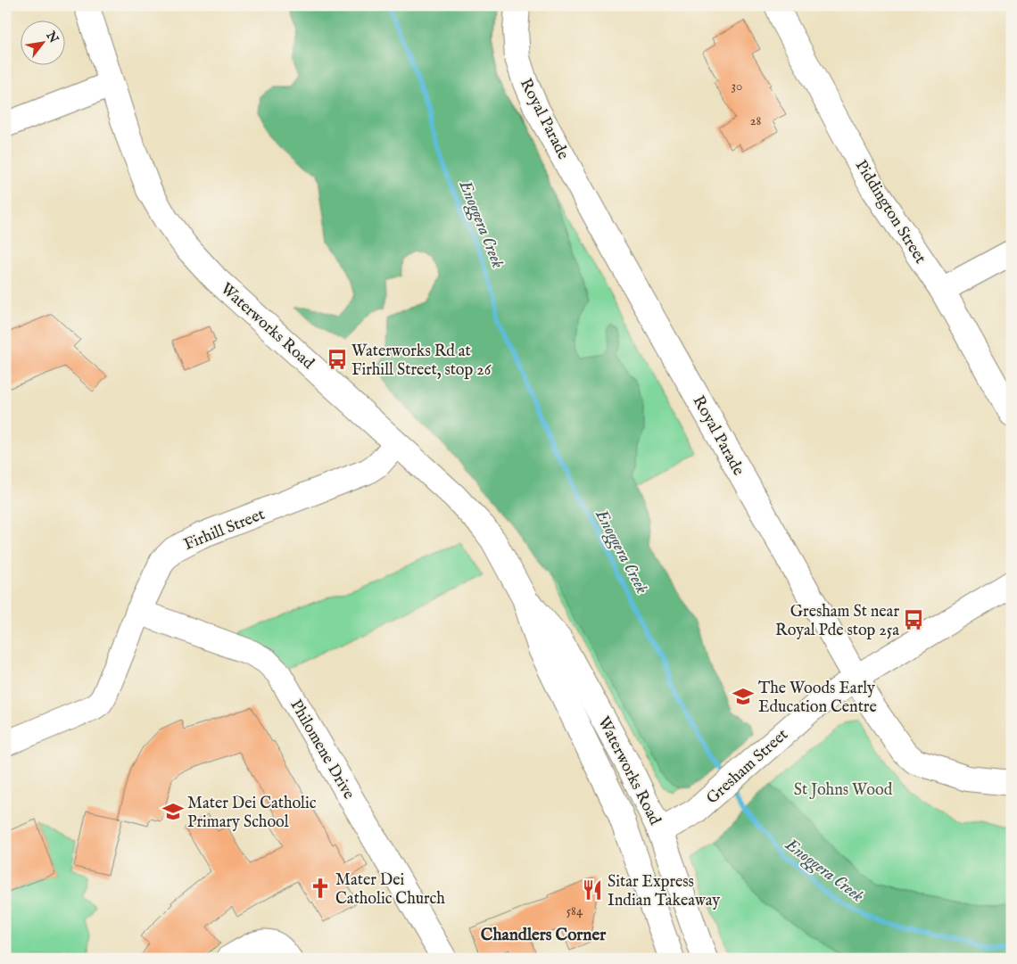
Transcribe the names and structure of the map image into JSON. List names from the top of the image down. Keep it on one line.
{"streets":{"street":["Royal Parade","Piddington Street","Waterworks Road","Firhill Street","Philomene Drive","Gresham Street"]},"crossings":[["Royal Parade","Gresham Street"],["Waterworks Road","Firhill Street"],["Waterworks Road","Gresham Street"],["Firhill Street","Philomene Drive"]],"districts":["Chandlers Corner"],"water":["Enoggera Creek"],"parks":["St Johns Wood"],"places":{"bus stop":["Waterworks Rd at Firhill Street, stop 26","Gresham St near Royal Pde stop 25a"],"school or university":["The Woods Early Education Centre","Mater Dei Catholic Primary School"],"church":["Mater Dei Catholic Church"],"restaurant":["Sitar Express Indian Takeaway"]},"house_numbers":["30","28","584"],"north":"top right"}
